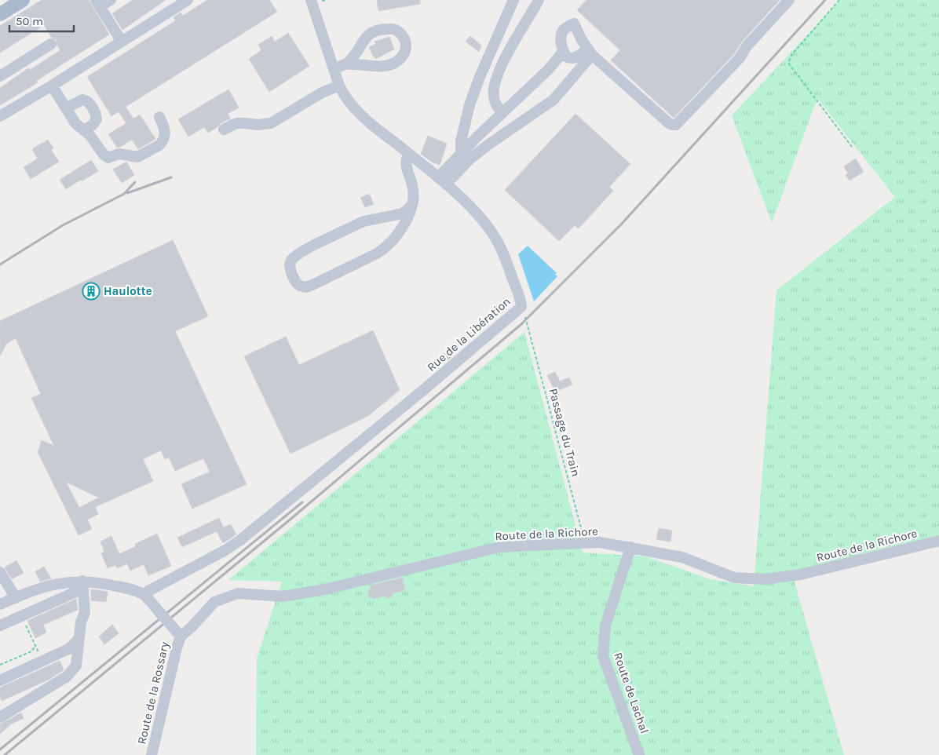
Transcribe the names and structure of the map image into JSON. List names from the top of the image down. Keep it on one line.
{"streets":{"street":["Rue de la Libération","Route de la Richore","Route de la Rossary","Route de Lachal"],"path":["Passage du Train"]},"crossings":[["Passage du Train","Route de la Richore"],["Route de la Richore","Route de la Rossary"],["Route de la Richore","Route de Lachal"]],"places":{"building":["Haulotte"]},"scale_bar":"50 m"}
